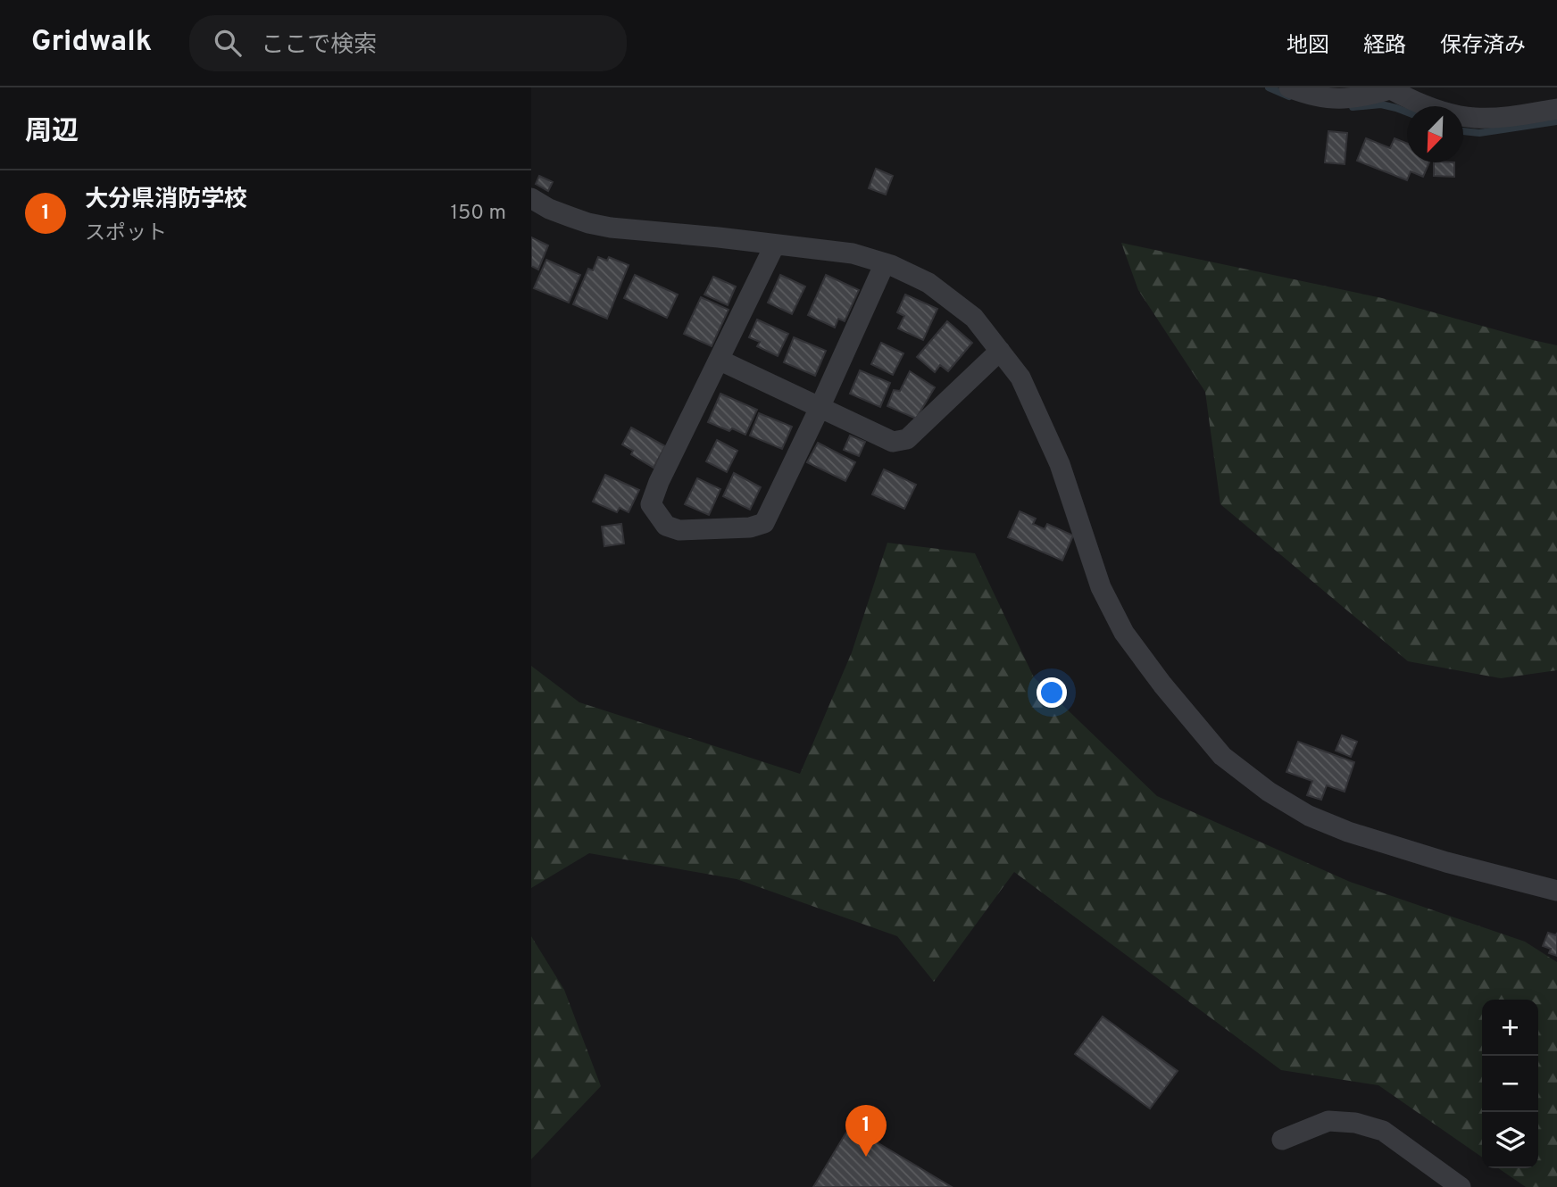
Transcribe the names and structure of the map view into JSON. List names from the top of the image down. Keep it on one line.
{"north":"bottom left","page":{"header":"Gridwalk","search":"ここで検索","nav":["地図","経路","保存済み"],"heading":"周辺","list":[{"mark":"1","name":"大分県消防学校","note":"スポット","value":"150 m"}],"map_buttons":["+","−"],"pins":"1"}}
